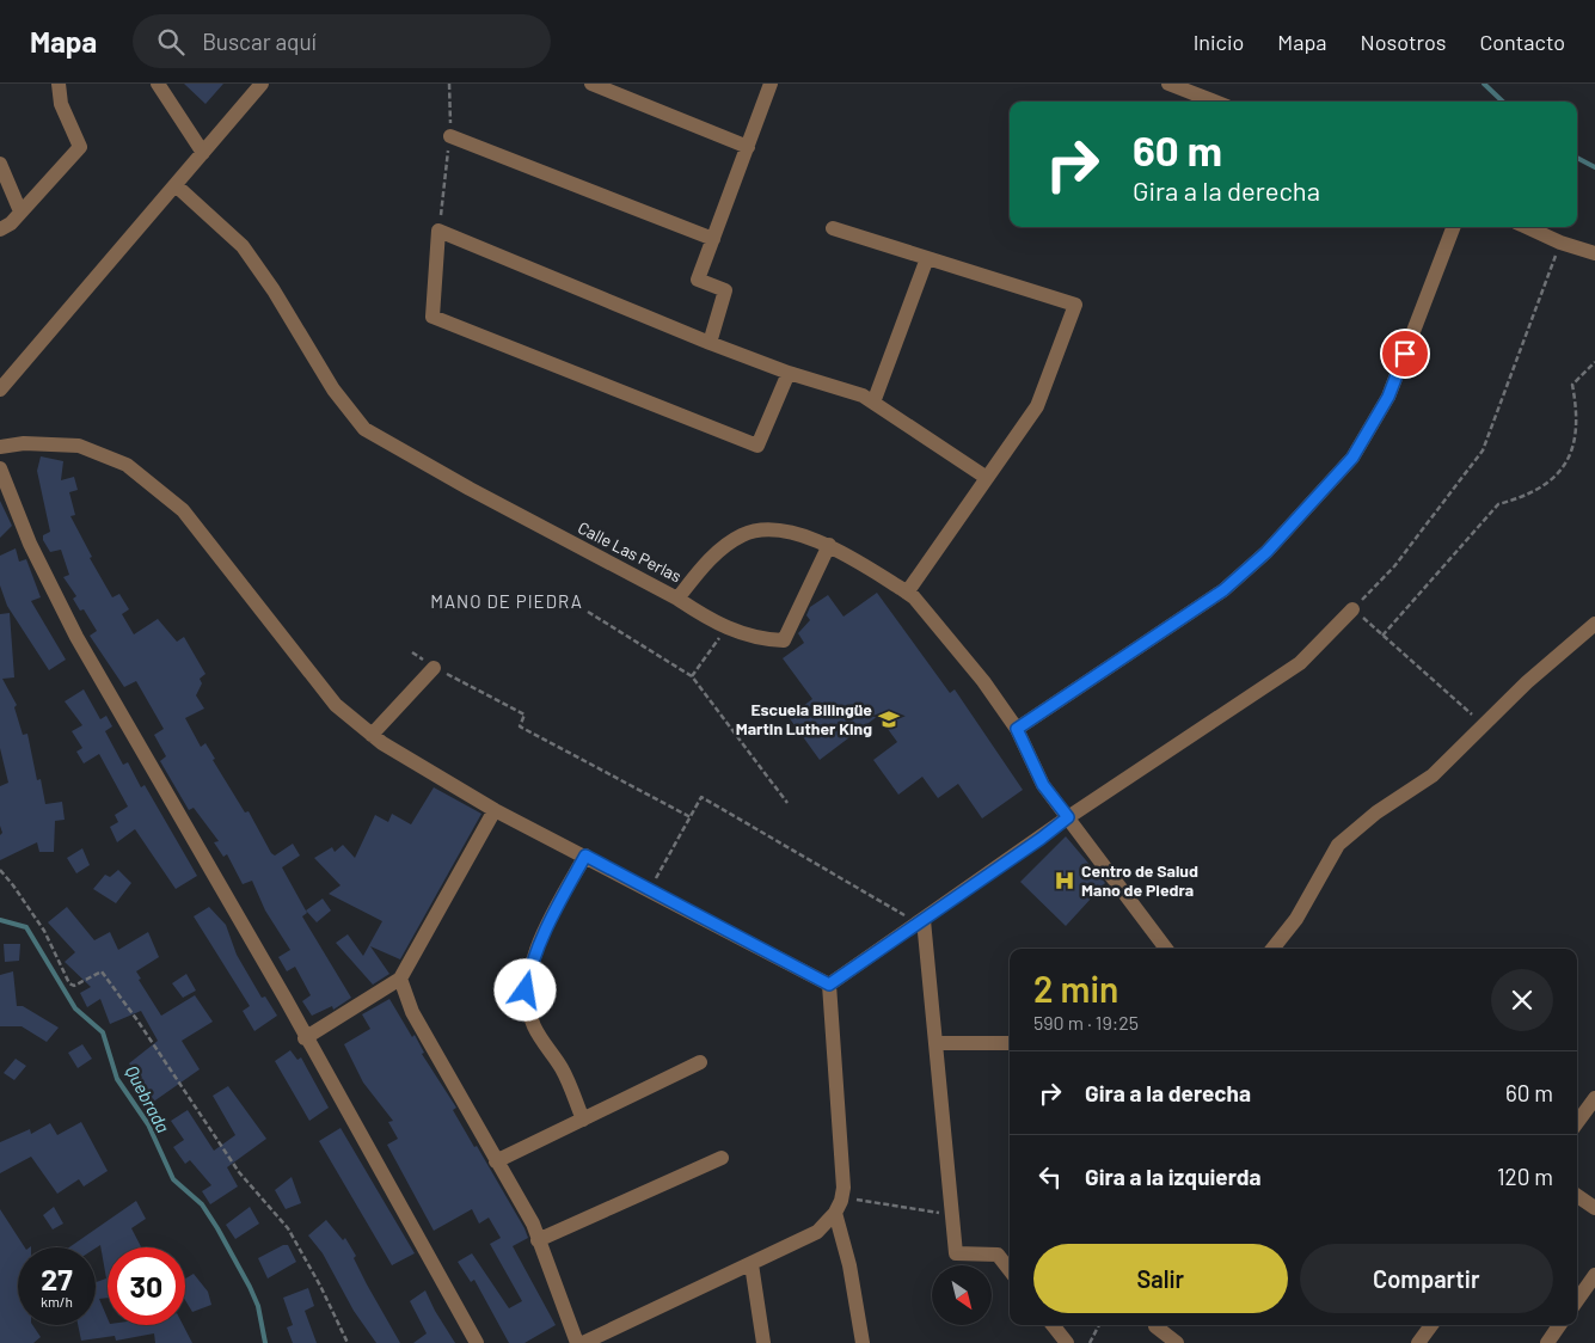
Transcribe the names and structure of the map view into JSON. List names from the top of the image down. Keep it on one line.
{"streets":{"street":["Calle Las Perlas"]},"districts":["MANO DE PIEDRA"],"water":["Quebrada"],"places":{"school or university":["Escuela Bilingüe Martin Luther King"],"hospital":["Centro de Salud Mano de Piedra"]},"north":"bottom right","page":{"header":"Mapa","search":"Buscar aquí","nav":["Inicio","Mapa","Nosotros","Contacto"],"turn":["60 m","Gira a la derecha"],"heading":["2 min","590 m · 19:25"],"list":[{"name":"Gira a la derecha","value":"60 m"},{"name":"Gira a la izquierda","value":"120 m"}],"buttons":["Salir","Compartir"],"speed":"27 km/h","limit":"30"}}
